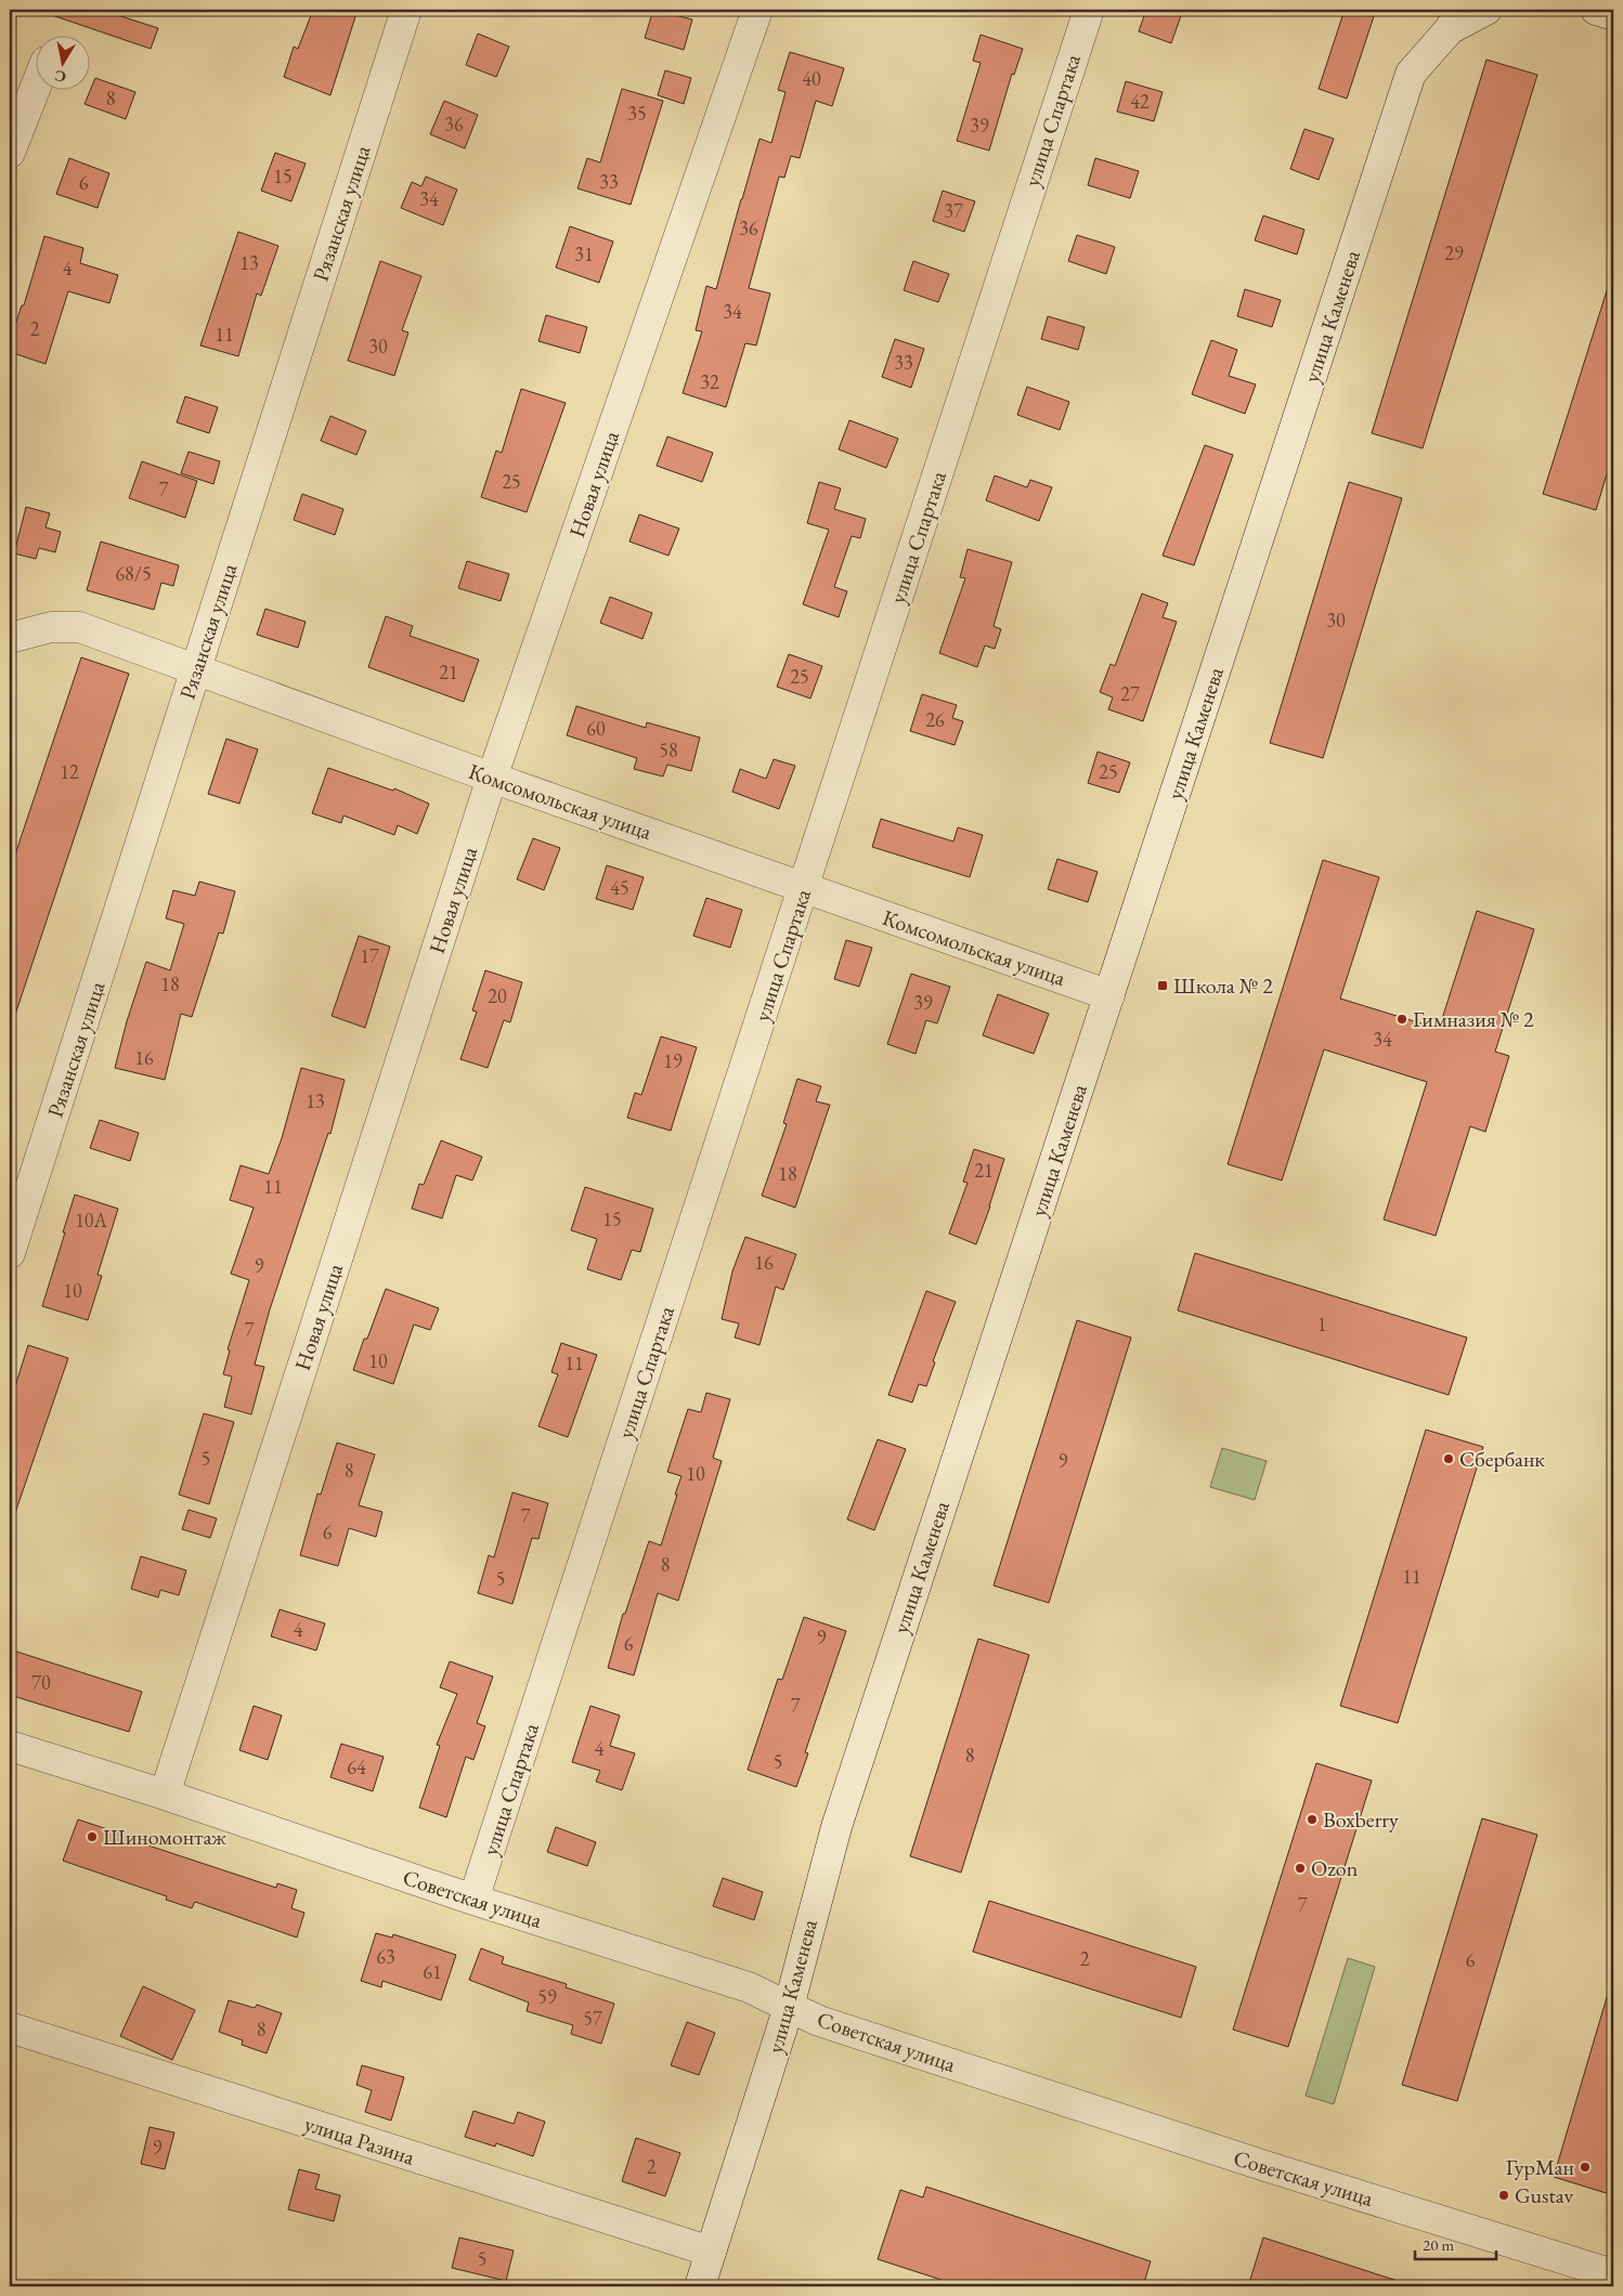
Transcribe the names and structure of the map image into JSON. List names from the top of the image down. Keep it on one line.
{"streets":{"street":["улица Спартака","Рязанская улица","улица Каменева","Новая улица","Комсомольская улица","Советская улица","улица Разина"]},"crossings":[["улица Спартака","Комсомольская улица"],["улица Спартака","Советская улица"],["Рязанская улица","Комсомольская улица"],["улица Каменева","Комсомольская улица"],["улица Каменева","Советская улица"],["улица Каменева","улица Разина"],["Новая улица","Комсомольская улица"],["Новая улица","Советская улица"]],"places":{"transit":["Школа № 2"],"other":["Гимназия № 2","Сбербанк","Boxberry","Шиномонтаж","Ozon","ГурМан","Gustav"]},"house_numbers":["40","8","42","35","36","39","15","33","6","34","37","36","29","31","13","4","34","2","11","30","33","32","25","7","68/5","30","21","25","27","26","60","58","12","25","45","17","18","20","39","34","16","19","13","21","18","11","15","10А","16","9","10","1","7","10","11","5","9","8","10","7","6","8","11","5","4","9","6","70","7","4","8","5","64","7","63","2","6","61","59","57","8","9","2","5"],"scale_bar":"20 m","north":"bottom"}
